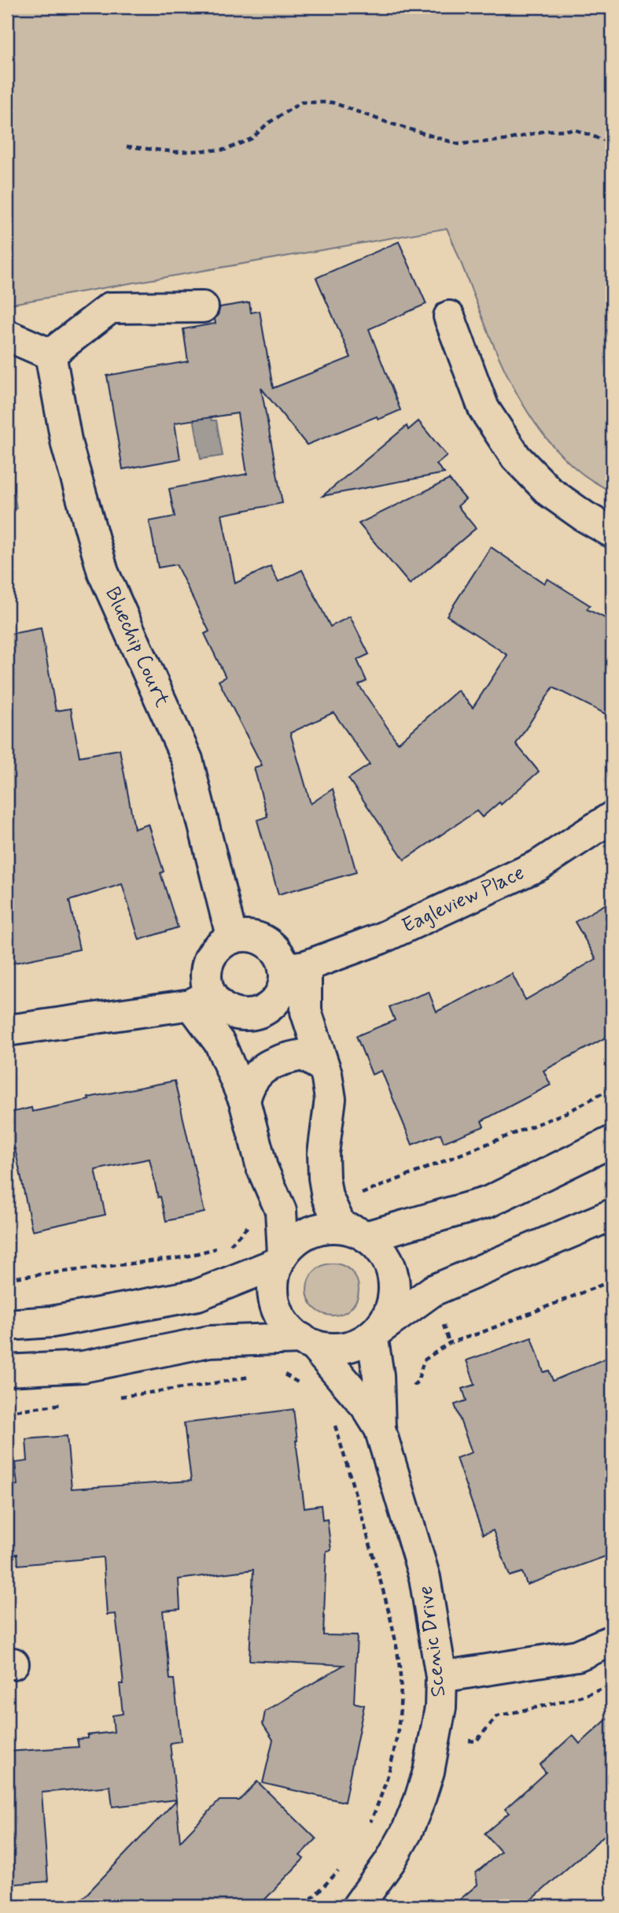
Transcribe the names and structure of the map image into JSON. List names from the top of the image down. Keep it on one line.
{"streets":{"street":["Bluechip Court","Eagleview Place","Scenic Drive"]},"crossings":[["Bluechip Court","Eagleview Place"]]}
